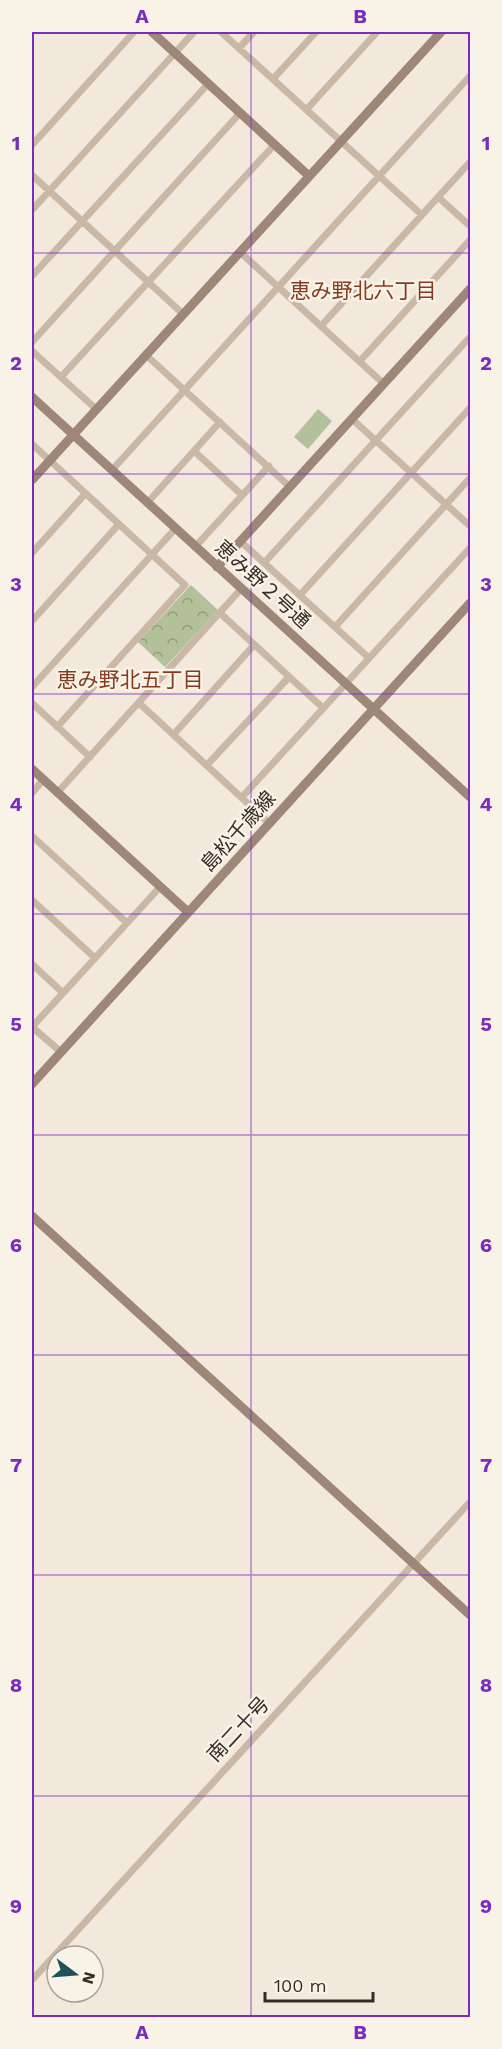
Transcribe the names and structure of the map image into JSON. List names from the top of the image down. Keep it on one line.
{"streets":{"street":["恵み野２号通","島松千歳線","南二十号"]},"crossings":[["恵み野２号通","島松千歳線"]],"districts":["恵み野北六丁目","恵み野北五丁目"],"scale_bar":"100 m","north":"right","grid":{"columns":["A","B"],"rows":["1","2","3","4","5","6","7","8","9"]}}
